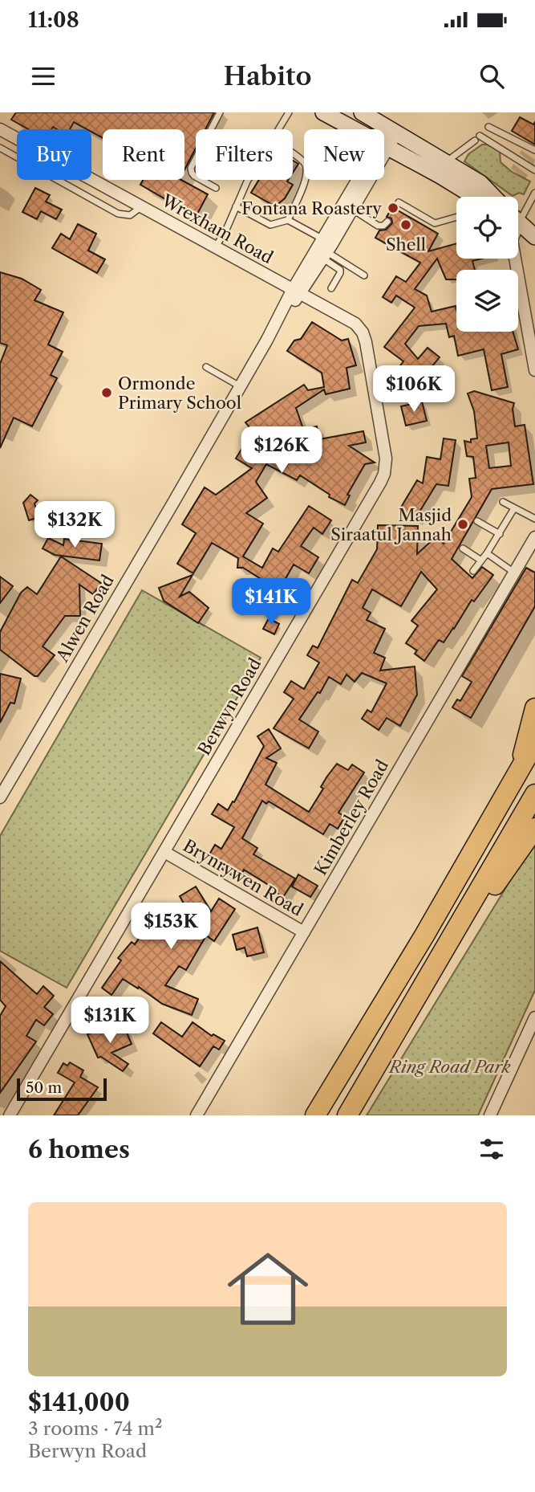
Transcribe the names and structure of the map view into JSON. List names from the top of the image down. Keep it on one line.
{"streets":{"street":["Wrexham Road","Alwen Road","Berwyn Road","Kimberley Road","Brynrywen Road"]},"crossings":[["Wrexham Road","Alwen Road"],["Wrexham Road","Berwyn Road"],["Alwen Road","Berwyn Road"],["Berwyn Road","Brynrywen Road"],["Kimberley Road","Brynrywen Road"]],"parks":["Ring Road Park"],"places":["Fontana Roastery","Shell","Ormonde Primary School","Masjid Siraatul Jannah"],"scale_bar":"50 m","page":{"status":"11:08","header":"Habito","chip":["Buy","Rent","Filters","New"],"price":["$106K","$126K","$132K","$141K","$153K","$131K"],"scale":"50 m","heading":"6 homes","list":[{"name":"$141,000","note":"3 rooms · 74 m² · Berwyn Road"}]}}
